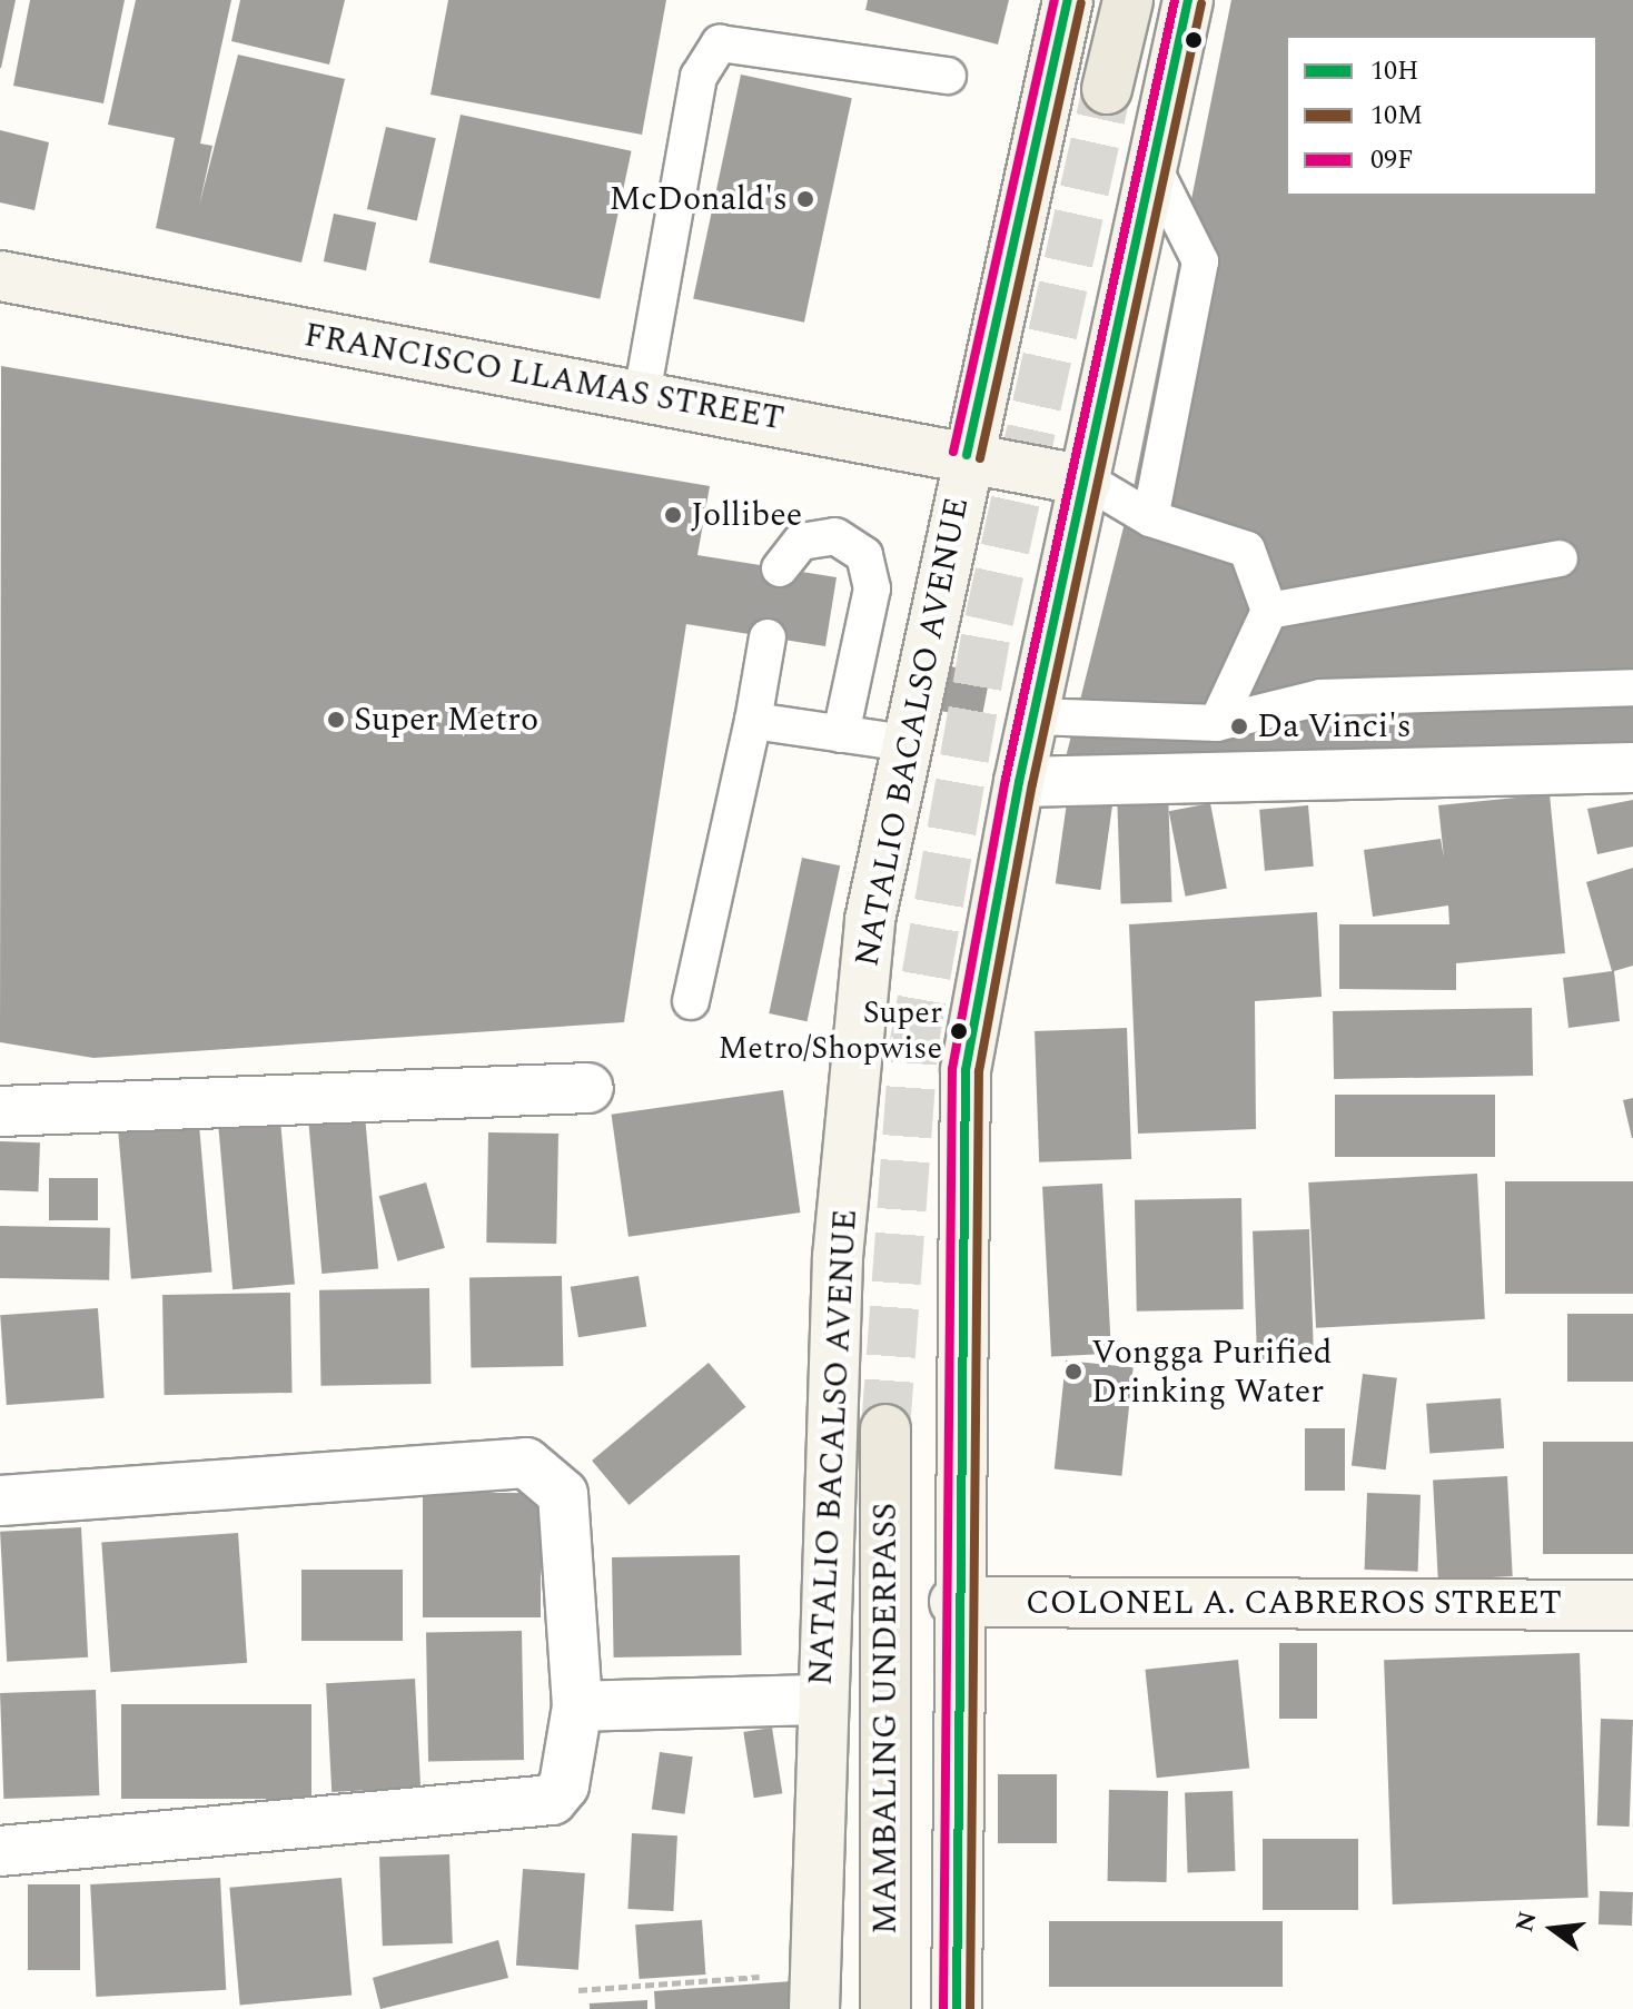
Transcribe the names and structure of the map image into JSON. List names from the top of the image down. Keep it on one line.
{"streets":{"main road":["FRANCISCO LLAMAS STREET","NATALIO BACALSO AVENUE","COLONEL A. CABREROS STREET","MAMBALING UNDERPASS"]},"crossings":[["FRANCISCO LLAMAS STREET","NATALIO BACALSO AVENUE"]],"places":["McDonald's","Jollibee","Super Metro","Da Vinci's","Super Metro/Shopwise","Vongga Purified Drinking Water"],"lines":["transit line 10H","transit line 09F","transit line 10M"],"legend":["10H","10M","09F"],"north":"left"}
